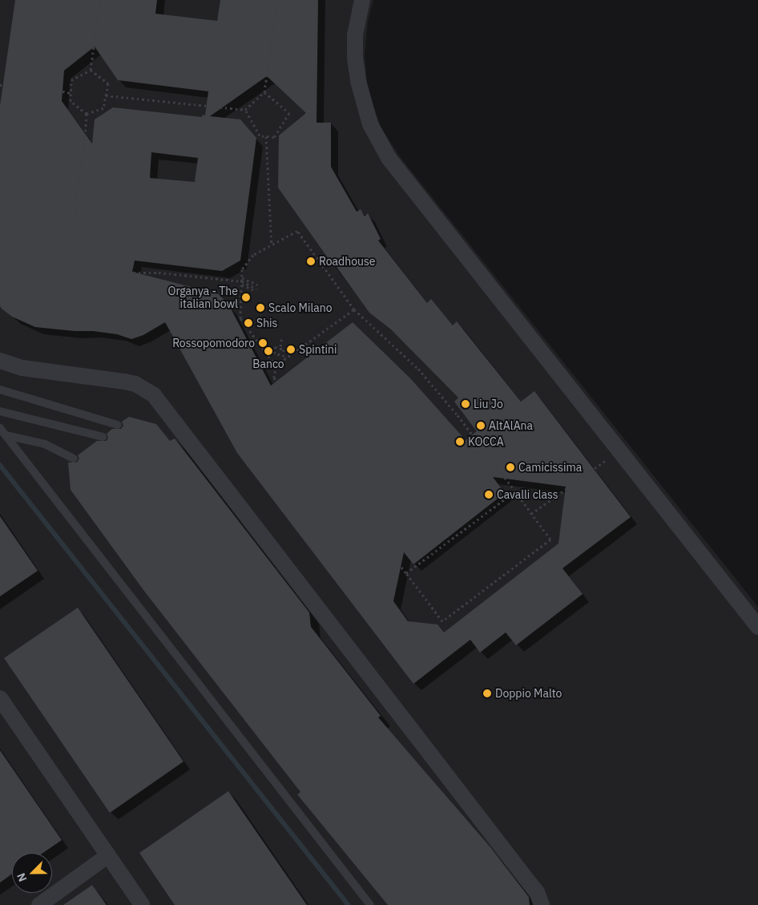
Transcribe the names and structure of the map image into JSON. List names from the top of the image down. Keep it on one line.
{"places":["Roadhouse","Organya - The italian bowl","Scalo Milano","Shis","Rossopomodoro","Spintini","Banco","Liu Jo","AltAlAna","KOCCA","Camicissima","Cavalli class","Doppio Malto"],"north":"bottom left"}
